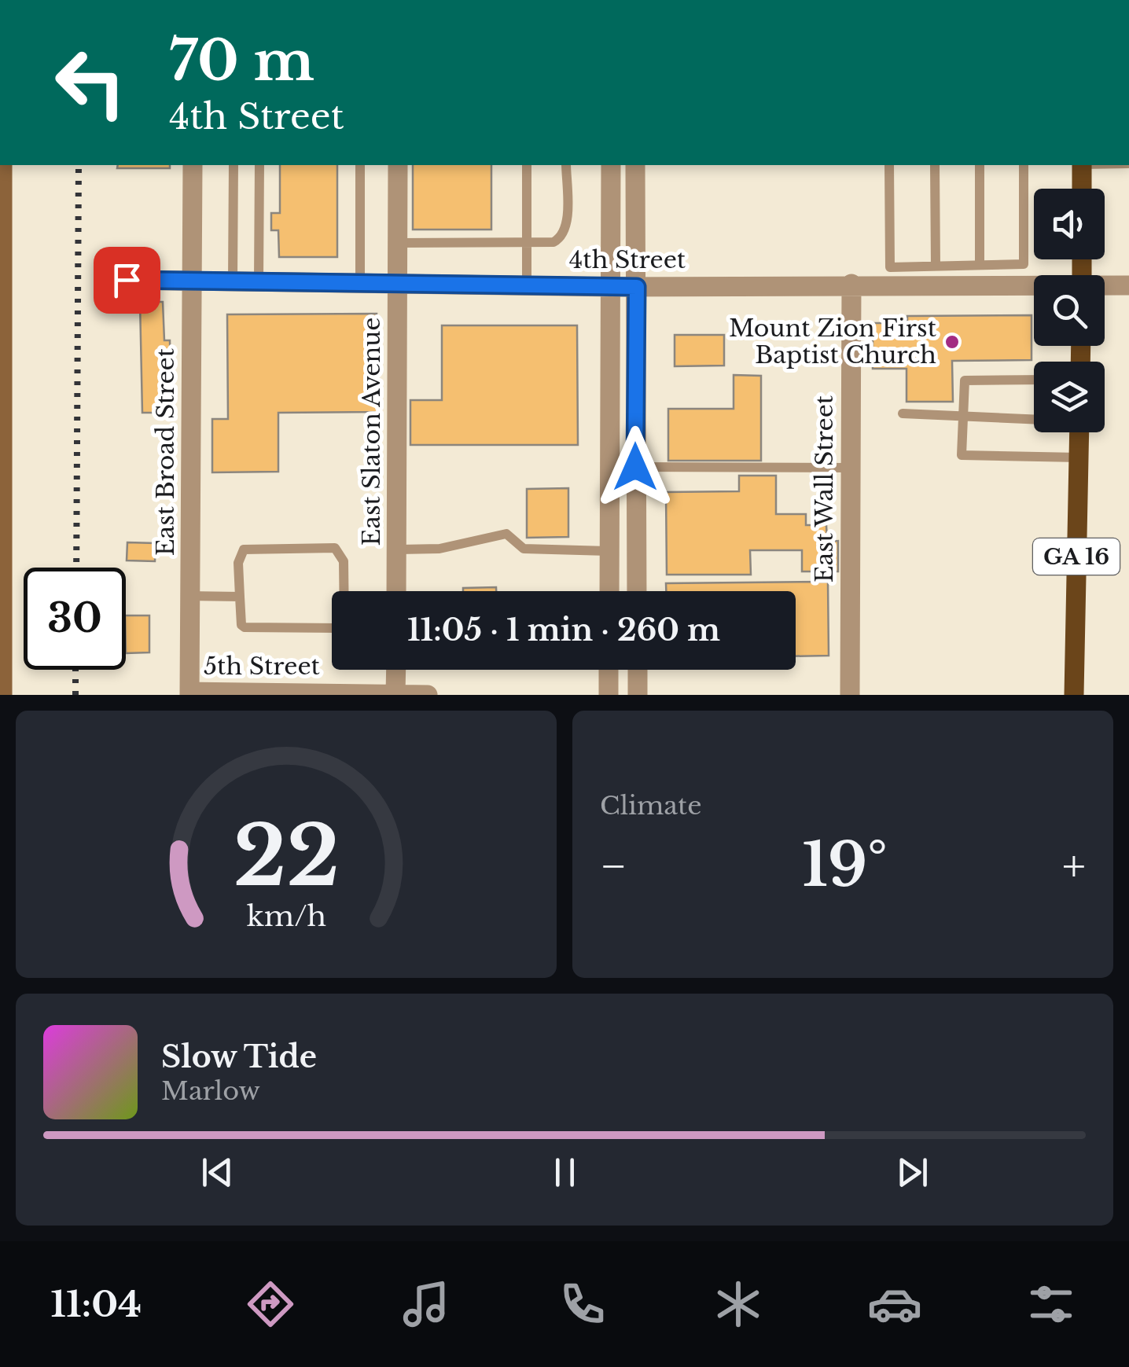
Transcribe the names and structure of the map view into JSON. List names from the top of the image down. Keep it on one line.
{"streets":{"main road":["GA 16"],"street":["4th Street","East Slaton Avenue","East Broad Street","East Wall Street","5th Street"]},"crossings":[["4th Street","East Slaton Avenue"],["4th Street","East Broad Street"],["4th Street","East Wall Street"],["East Broad Street","5th Street"]],"places":["Mount Zion First Baptist Church"],"page":{"turn":["70 m","4th Street"],"limit":"30","trip":"11:05 · 1 min · 260 m","tile":"Climate","heat":["−","19°","+"],"song":["Slow Tide","Marlow"],"tabs":"11:04","gauge":["22","km/h"]}}
